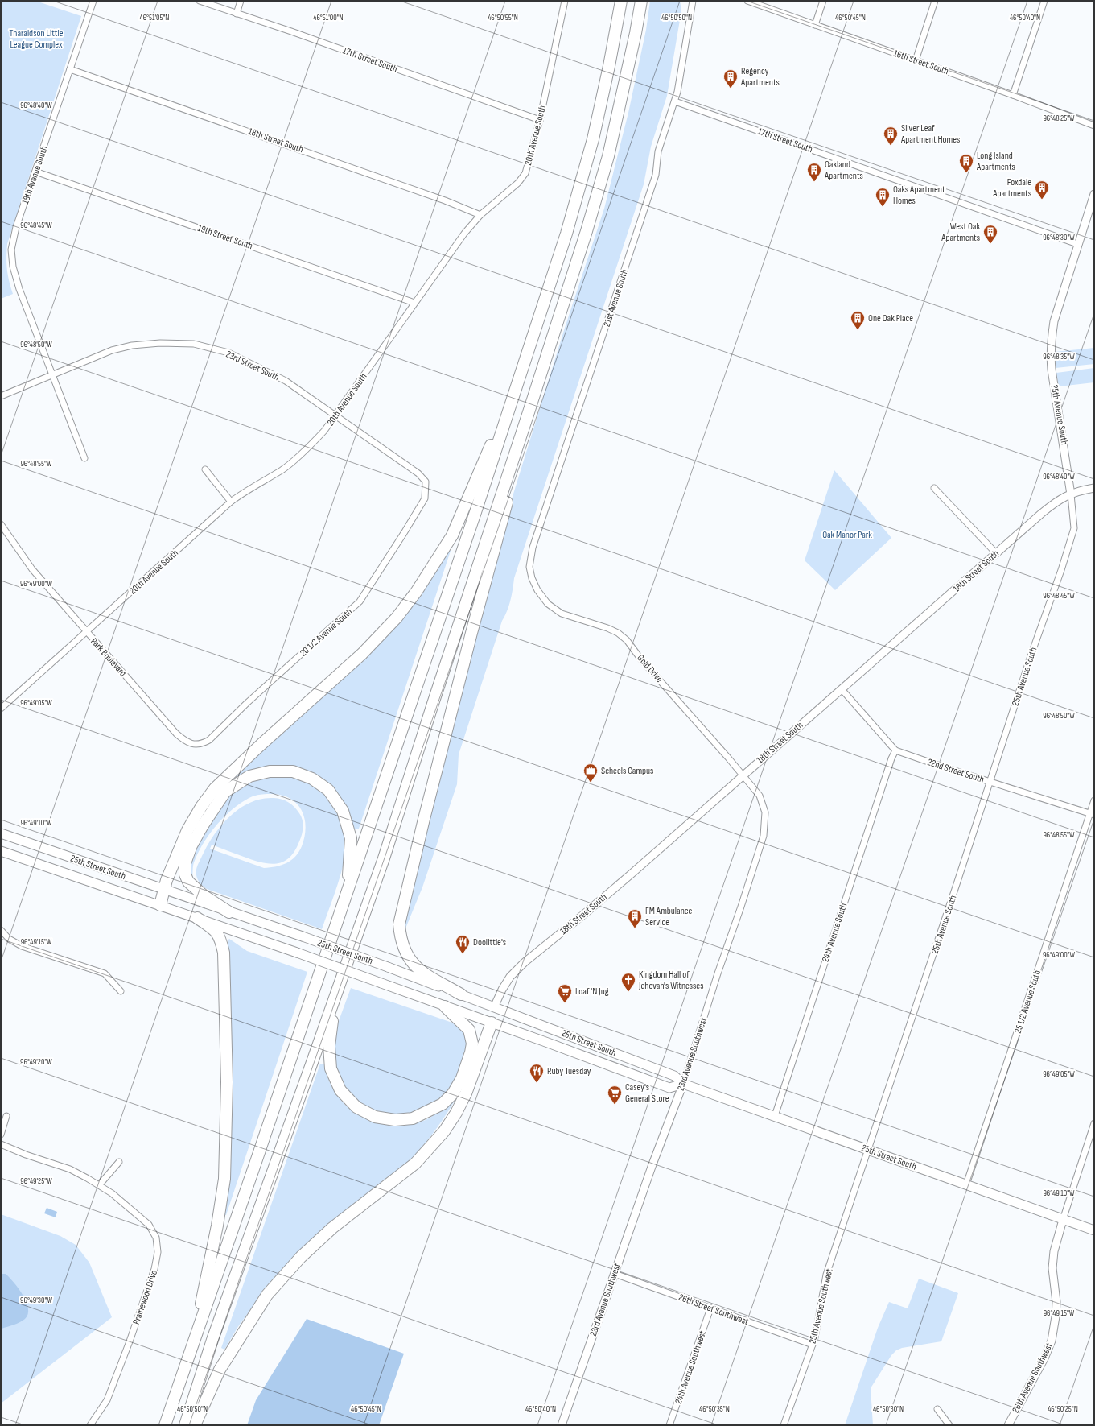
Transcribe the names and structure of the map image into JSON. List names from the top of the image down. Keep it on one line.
{"streets":{"main road":["18th Street South","25th Street South"],"street":["17th Street South","16th Street South","20th Avenue South","18th Avenue South","19th Street South","21st Avenue South","23rd Street South","25th Avenue South","20 1/2 Avenue South","Park Boulevard","Gold Drive","22nd Street South","24th Avenue South","25 1/2 Avenue South","23rd Avenue Southwest","Prairiewood Drive","25th Avenue Southwest","26th Street Southwest","24th Avenue Southwest","26th Avenue Southwest"]},"crossings":[["17th Street South","20th Avenue South"],["17th Street South","21st Avenue South"],["17th Street South","25th Avenue South"],["20th Avenue South","18th Street South"],["20th Avenue South","19th Street South"],["20th Avenue South","23rd Street South"],["20th Avenue South","Park Boulevard"],["18th Street South","18th Avenue South"],["18th Street South","25th Avenue South"],["18th Street South","Gold Drive"],["18th Street South","25th Street South"],["18th Street South","23rd Avenue Southwest"],["18th Avenue South","19th Street South"],["18th Avenue South","23rd Street South"],["21st Avenue South","Gold Drive"],["23rd Street South","20 1/2 Avenue South"],["25th Avenue South","22nd Street South"],["25th Avenue South","25th Street South"],["25th Avenue South","25th Avenue Southwest"],["20 1/2 Avenue South","Park Boulevard"],["Gold Drive","23rd Avenue Southwest"],["22nd Street South","24th Avenue South"],["22nd Street South","25 1/2 Avenue South"],["25th Street South","24th Avenue South"],["25th Street South","25 1/2 Avenue South"],["25th Street South","23rd Avenue Southwest"],["25th Street South","25th Avenue Southwest"],["25th Street South","26th Avenue Southwest"],["23rd Avenue Southwest","26th Street Southwest"],["25th Avenue Southwest","26th Street Southwest"],["26th Street Southwest","24th Avenue Southwest"]],"parks":["Tharaldson Little League Complex","Oak Manor Park"],"places":{"building":["Regency Apartments","Silver Leaf Apartment Homes","Long Island Apartments","Oakland Apartments","Foxdale Apartments","Oaks Apartment Homes","West Oak Apartments","One Oak Place","FM Ambulance Service"],"office":["Scheels Campus"],"restaurant":["Doolittle's","Ruby Tuesday"],"church":["Kingdom Hall of Jehovah's Witnesses"],"supermarket":["Loaf 'N Jug","Casey's General Store"]},"coordinates":["46°51'05\"N","46°51'00\"N","46°50'55\"N","46°50'50\"N","46°50'45\"N","46°50'40\"N","96°48'40\"W","96°48'25\"W","96°48'45\"W","96°48'30\"W","96°48'50\"W","96°48'35\"W","96°48'55\"W","96°49'00\"W","96°49'05\"W","96°49'10\"W","96°49'15\"W","96°49'20\"W","96°49'25\"W","96°49'30\"W","46°50'35\"N","46°50'30\"N","46°50'25\"N"]}
